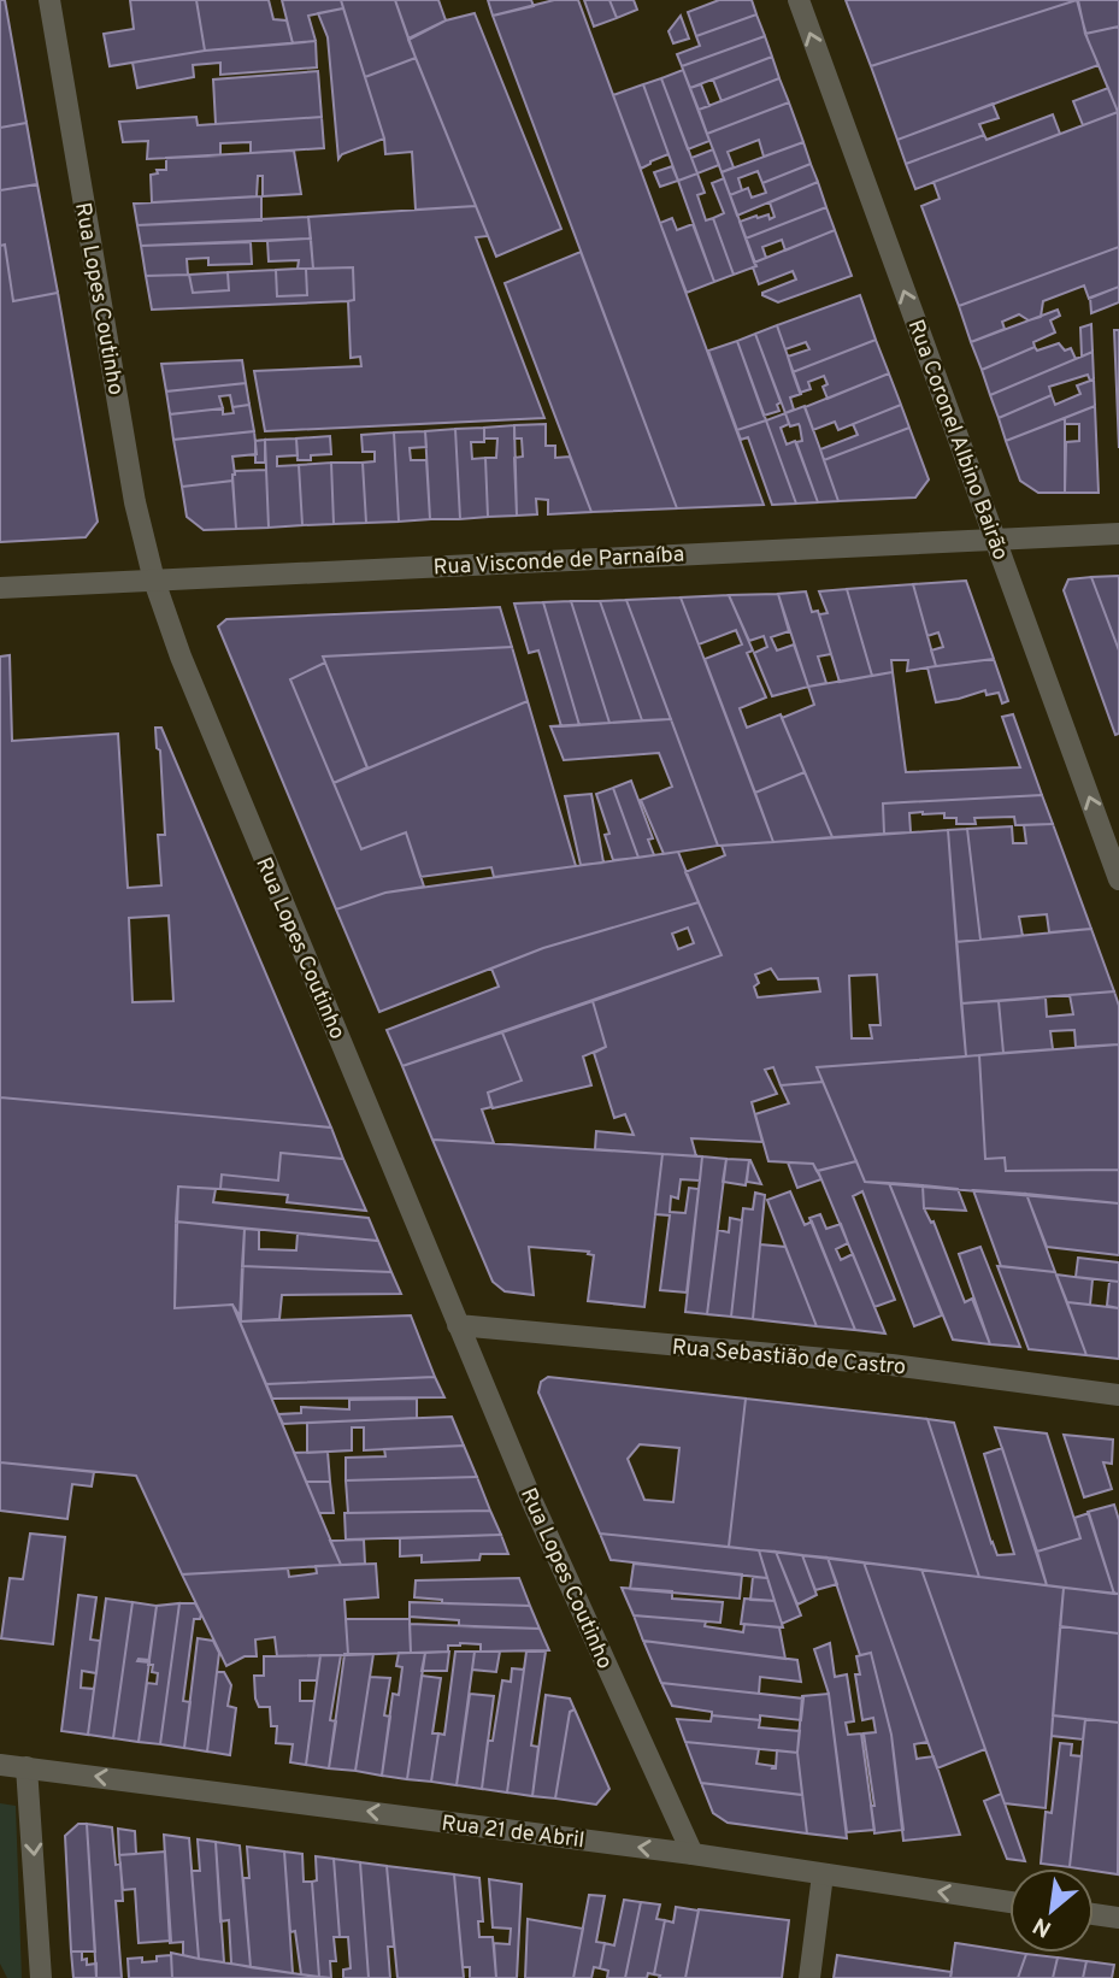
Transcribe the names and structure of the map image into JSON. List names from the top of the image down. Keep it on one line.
{"streets":{"street":["Rua Lopes Coutinho","Rua Coronel Albino Bairão","Rua Visconde de Parnaíba","Rua Sebastião de Castro","Rua 21 de Abril"]},"crossings":[["Rua Lopes Coutinho","Rua Visconde de Parnaíba"],["Rua Lopes Coutinho","Rua Sebastião de Castro"],["Rua Lopes Coutinho","Rua 21 de Abril"],["Rua Coronel Albino Bairão","Rua Visconde de Parnaíba"]],"one_way":["Rua Coronel Albino Bairão","Rua 21 de Abril"],"north":"bottom left"}
